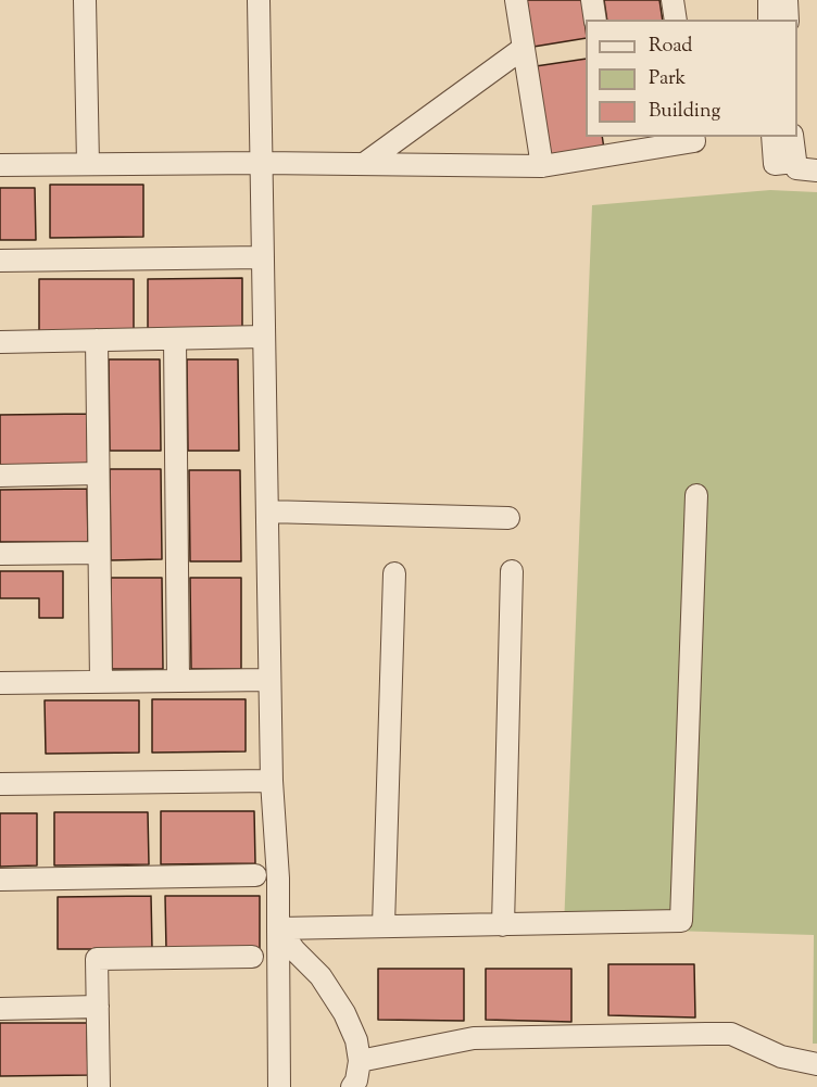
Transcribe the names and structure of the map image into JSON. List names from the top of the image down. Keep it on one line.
{"legend":["Road","Park","Building"]}
